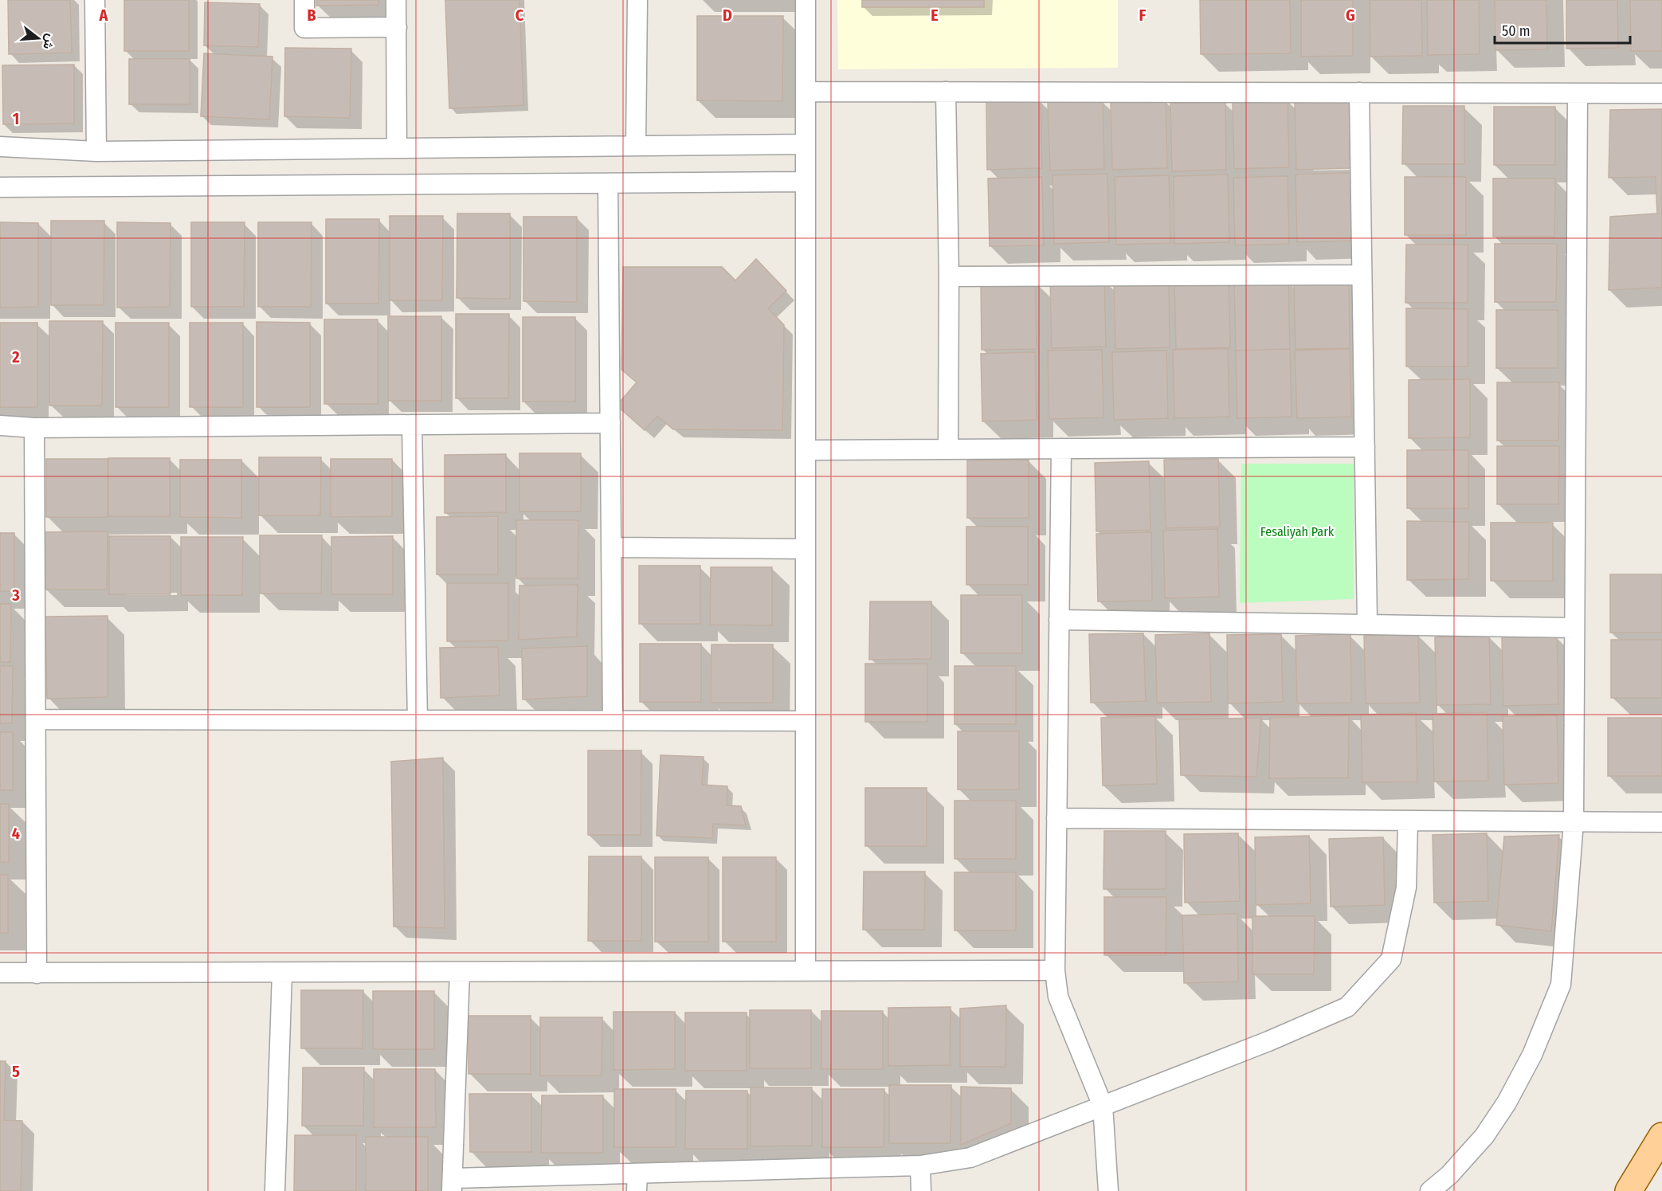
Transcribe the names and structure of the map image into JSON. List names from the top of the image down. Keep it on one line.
{"parks":["Fesaliyah Park"],"scale_bar":"50 m","north":"right","grid":{"columns":["A","B","C","D","E","F","G"],"rows":["1","2","3","4","5"]}}
